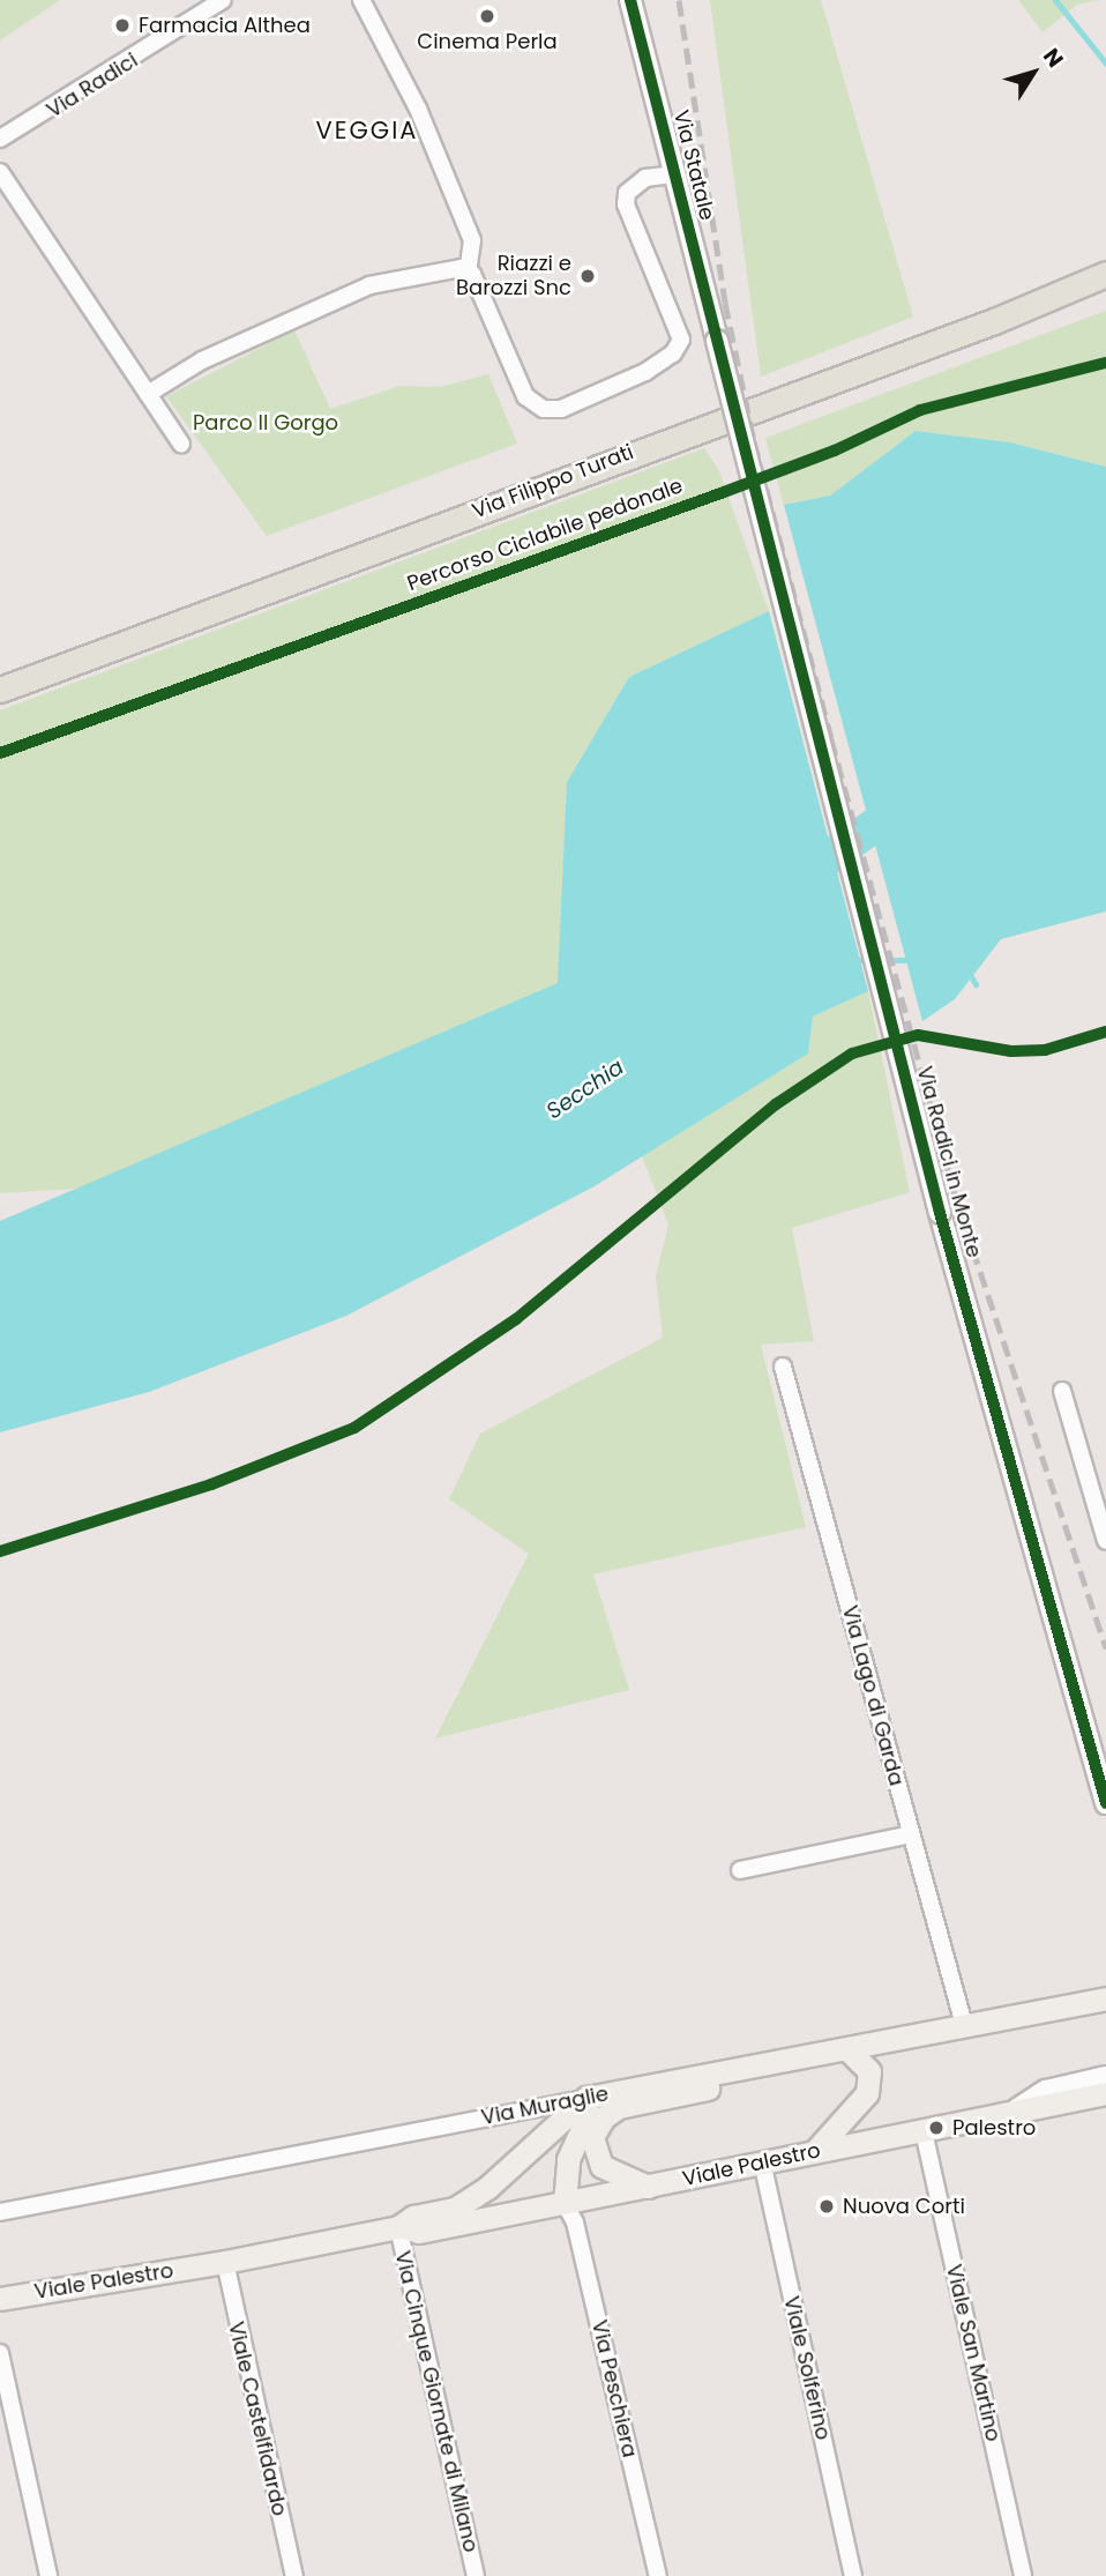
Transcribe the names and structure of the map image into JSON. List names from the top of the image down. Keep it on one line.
{"streets":{"main road":["Via Filippo Turati","Via Muraglie","Viale Palestro"],"street":["Via Radici","Via Statale","Via Radici in Monte","Via Lago di Garda","Viale San Martino","Viale Solferino","Via Peschiera","Via Cinque Giornate di Milano","Viale Castelfidardo"],"cycle path":["Percorso Ciclabile pedonale"]},"crossings":[["Via Statale","Via Radici in Monte"],["Via Lago di Garda","Via Muraglie"],["Via Muraglie","Viale Palestro"],["Viale Palestro","Viale San Martino"],["Viale Palestro","Viale Solferino"],["Viale Palestro","Via Peschiera"],["Viale Palestro","Via Cinque Giornate di Milano"],["Viale Palestro","Viale Castelfidardo"]],"districts":["VEGGIA"],"water":["Secchia"],"parks":["Parco Il Gorgo"],"places":["Cinema Perla","Farmacia Althea","Riazzi e Barozzi Snc","Palestro","Nuova Corti"],"north":"top right"}
